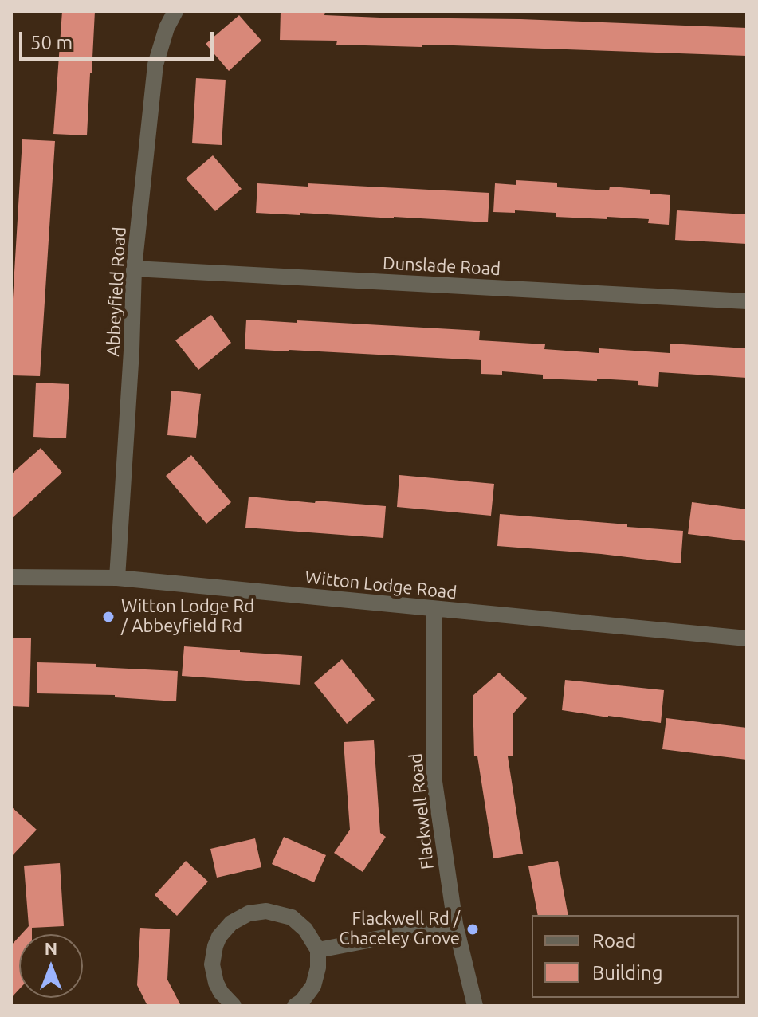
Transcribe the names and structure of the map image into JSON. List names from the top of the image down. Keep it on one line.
{"streets":{"street":["Dunslade Road","Abbeyfield Road","Witton Lodge Road","Flackwell Road"]},"crossings":[["Dunslade Road","Abbeyfield Road"],["Abbeyfield Road","Witton Lodge Road"],["Witton Lodge Road","Flackwell Road"]],"places":["Witton Lodge Rd / Abbeyfield Rd","Flackwell Rd / Chaceley Grove"],"legend":["Road","Building"],"scale_bar":"50 m","north":"top"}
